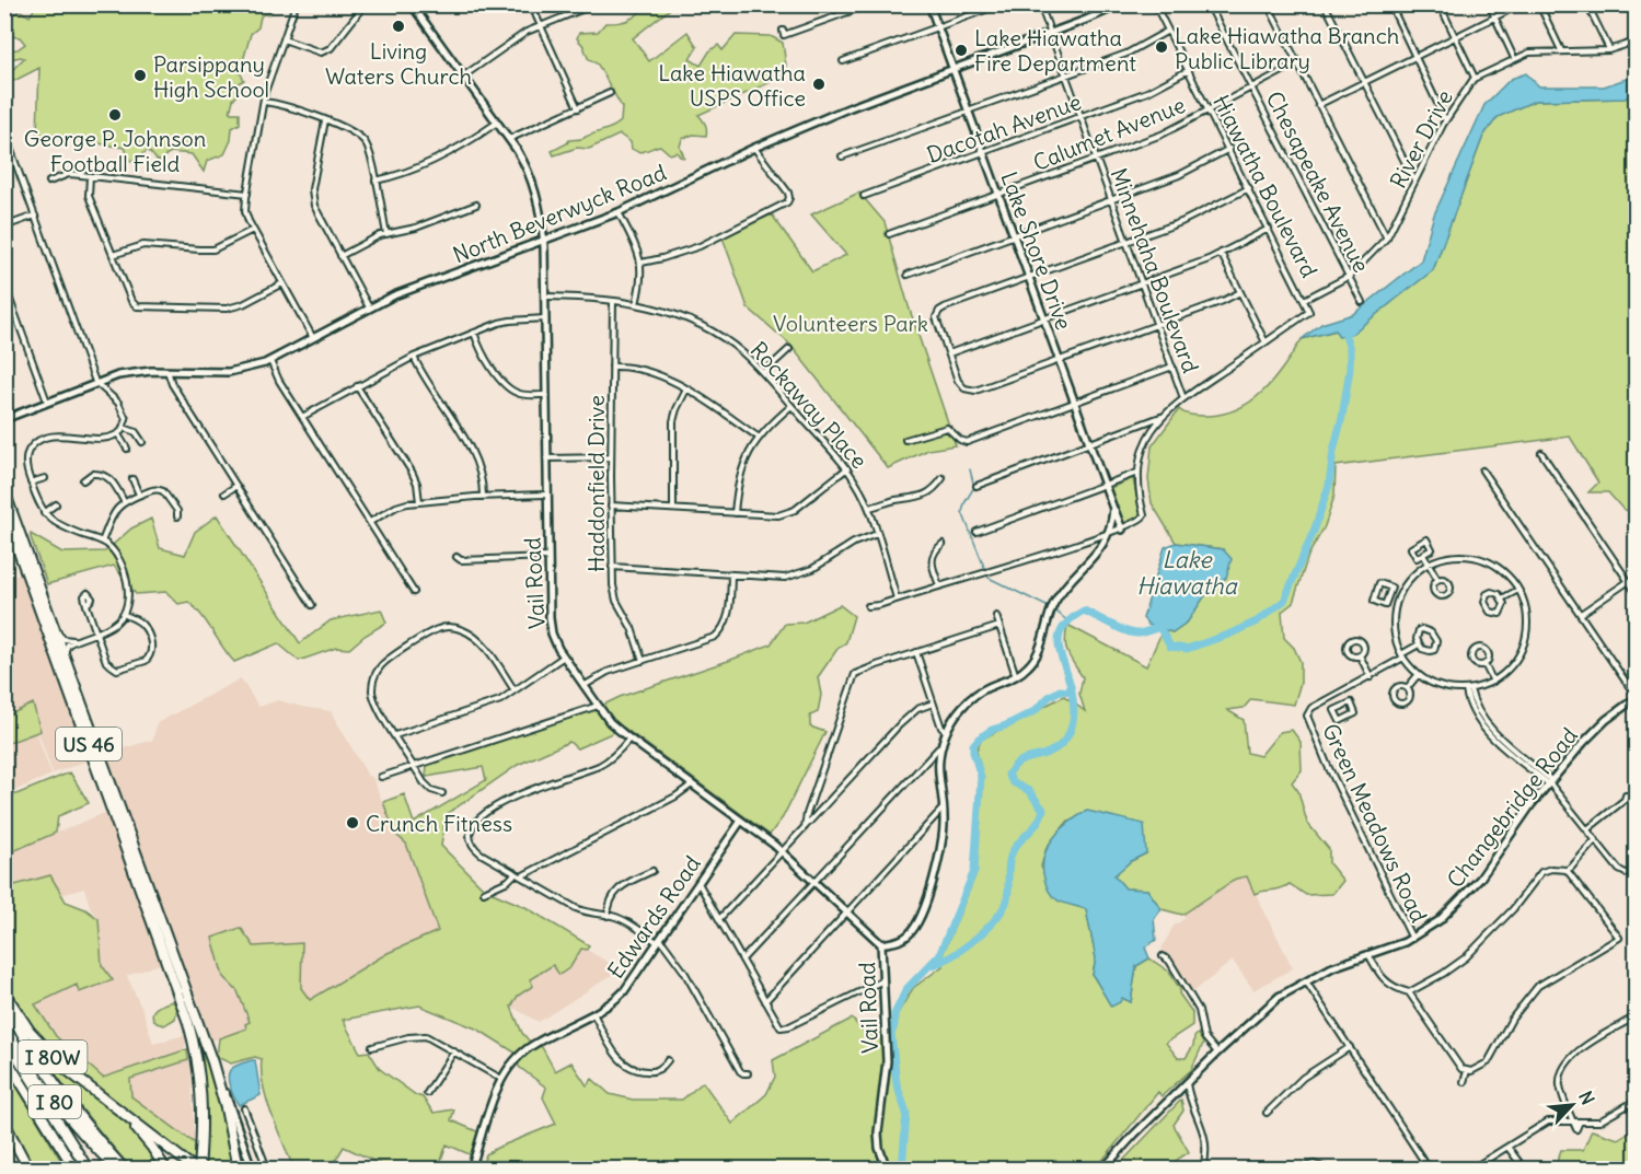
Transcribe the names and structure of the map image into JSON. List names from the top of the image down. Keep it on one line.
{"streets":{"highway":["US 46","I 80W","I 80"],"street":["Dacotah Avenue","Calumet Avenue","River Drive","Chesapeake Avenue","Hiawatha Boulevard","North Beverwyck Road","Lake Shore Drive","Minnehaha Boulevard","Rockaway Place","Haddonfield Drive","Vail Road","Changebridge Road","Green Meadows Road","Edwards Road"]},"crossings":[["Dacotah Avenue","Hiawatha Boulevard"],["Dacotah Avenue","Lake Shore Drive"],["Dacotah Avenue","Minnehaha Boulevard"],["Calumet Avenue","Chesapeake Avenue"],["Calumet Avenue","Hiawatha Boulevard"],["Calumet Avenue","Lake Shore Drive"],["Calumet Avenue","Minnehaha Boulevard"],["River Drive","Chesapeake Avenue"],["River Drive","Hiawatha Boulevard"],["North Beverwyck Road","Lake Shore Drive"],["North Beverwyck Road","Minnehaha Boulevard"],["North Beverwyck Road","Vail Road"],["Lake Shore Drive","Vail Road"],["Rockaway Place","Haddonfield Drive"],["Rockaway Place","Vail Road"],["Vail Road","Edwards Road"],["Changebridge Road","Green Meadows Road"]],"water":["Lake Hiawatha"],"parks":["Volunteers Park"],"places":["Living Waters Church","Lake Hiawatha Branch Public Library","Lake Hiawatha Fire Department","Parsippany High School","Lake Hiawatha USPS Office","George P. Johnson Football Field","Crunch Fitness"],"north":"top right"}
